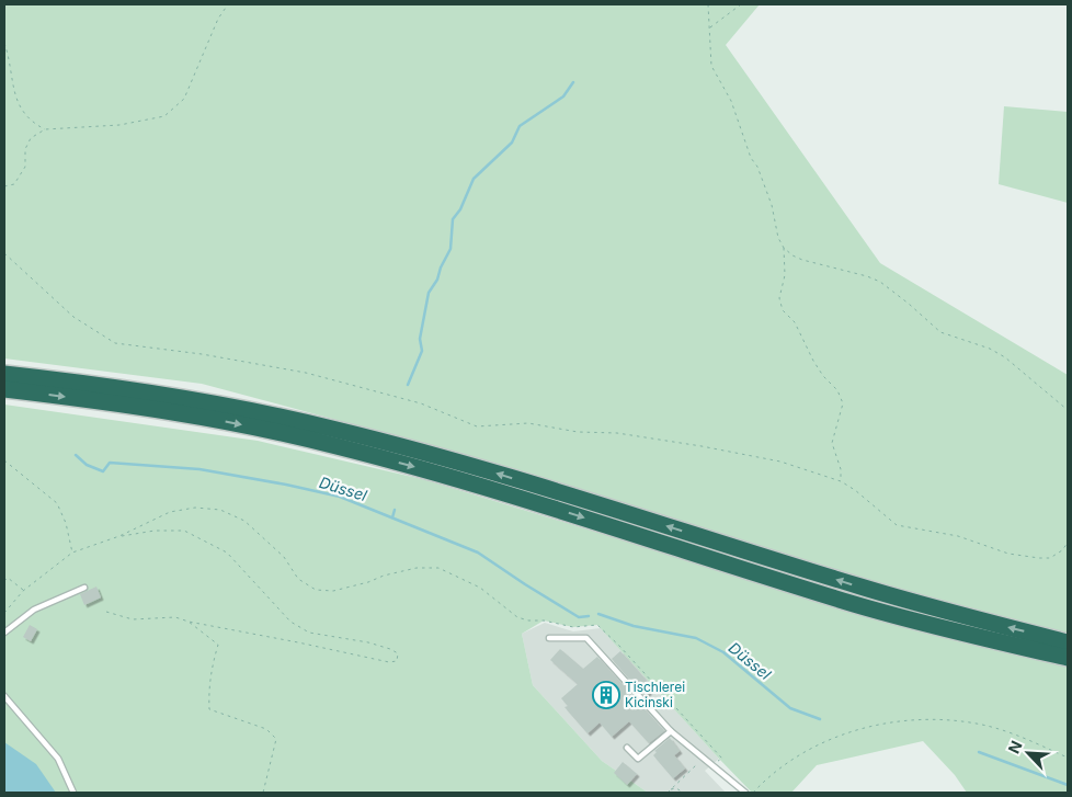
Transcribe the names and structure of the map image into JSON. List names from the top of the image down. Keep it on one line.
{"water":["Düssel"],"places":{"building":["Tischlerei Kicinski"]},"north":"top left"}
